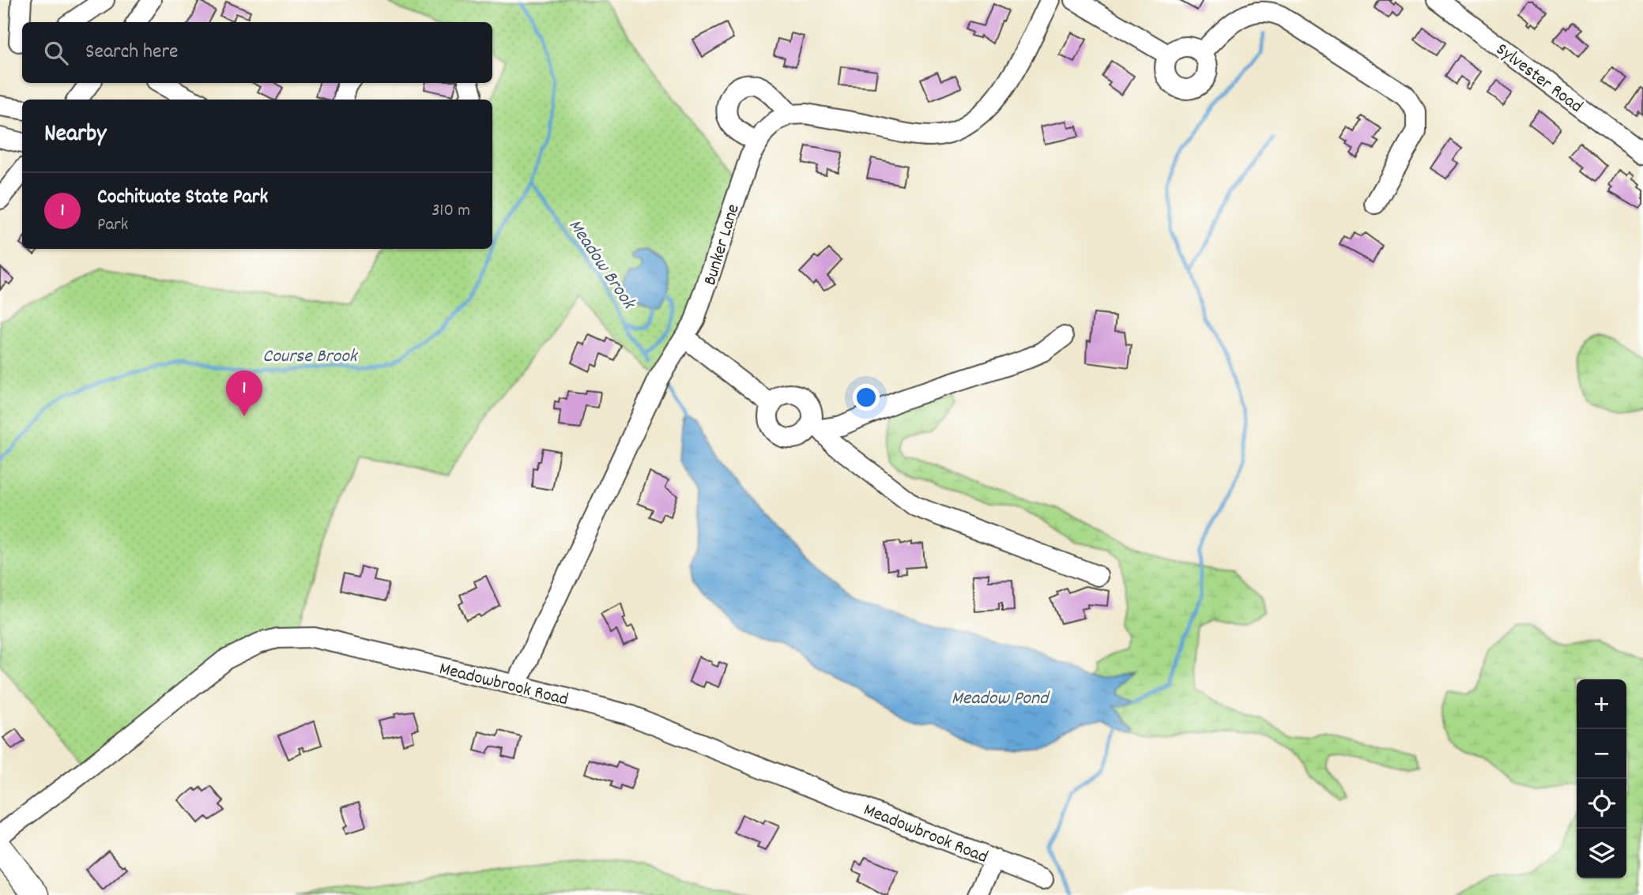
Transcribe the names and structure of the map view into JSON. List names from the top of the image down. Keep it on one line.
{"streets":{"street":["Sylvester Road","Bunker Lane","Meadowbrook Road"]},"crossings":[["Bunker Lane","Meadowbrook Road"]],"water":["Meadow Brook","Course Brook","Meadow Pond"],"page":{"search":"Search here","heading":"Nearby","list":[{"mark":"1","name":"Cochituate State Park","note":"Park","value":"310 m"}],"pins":"1","map_buttons":["+","−"]}}
